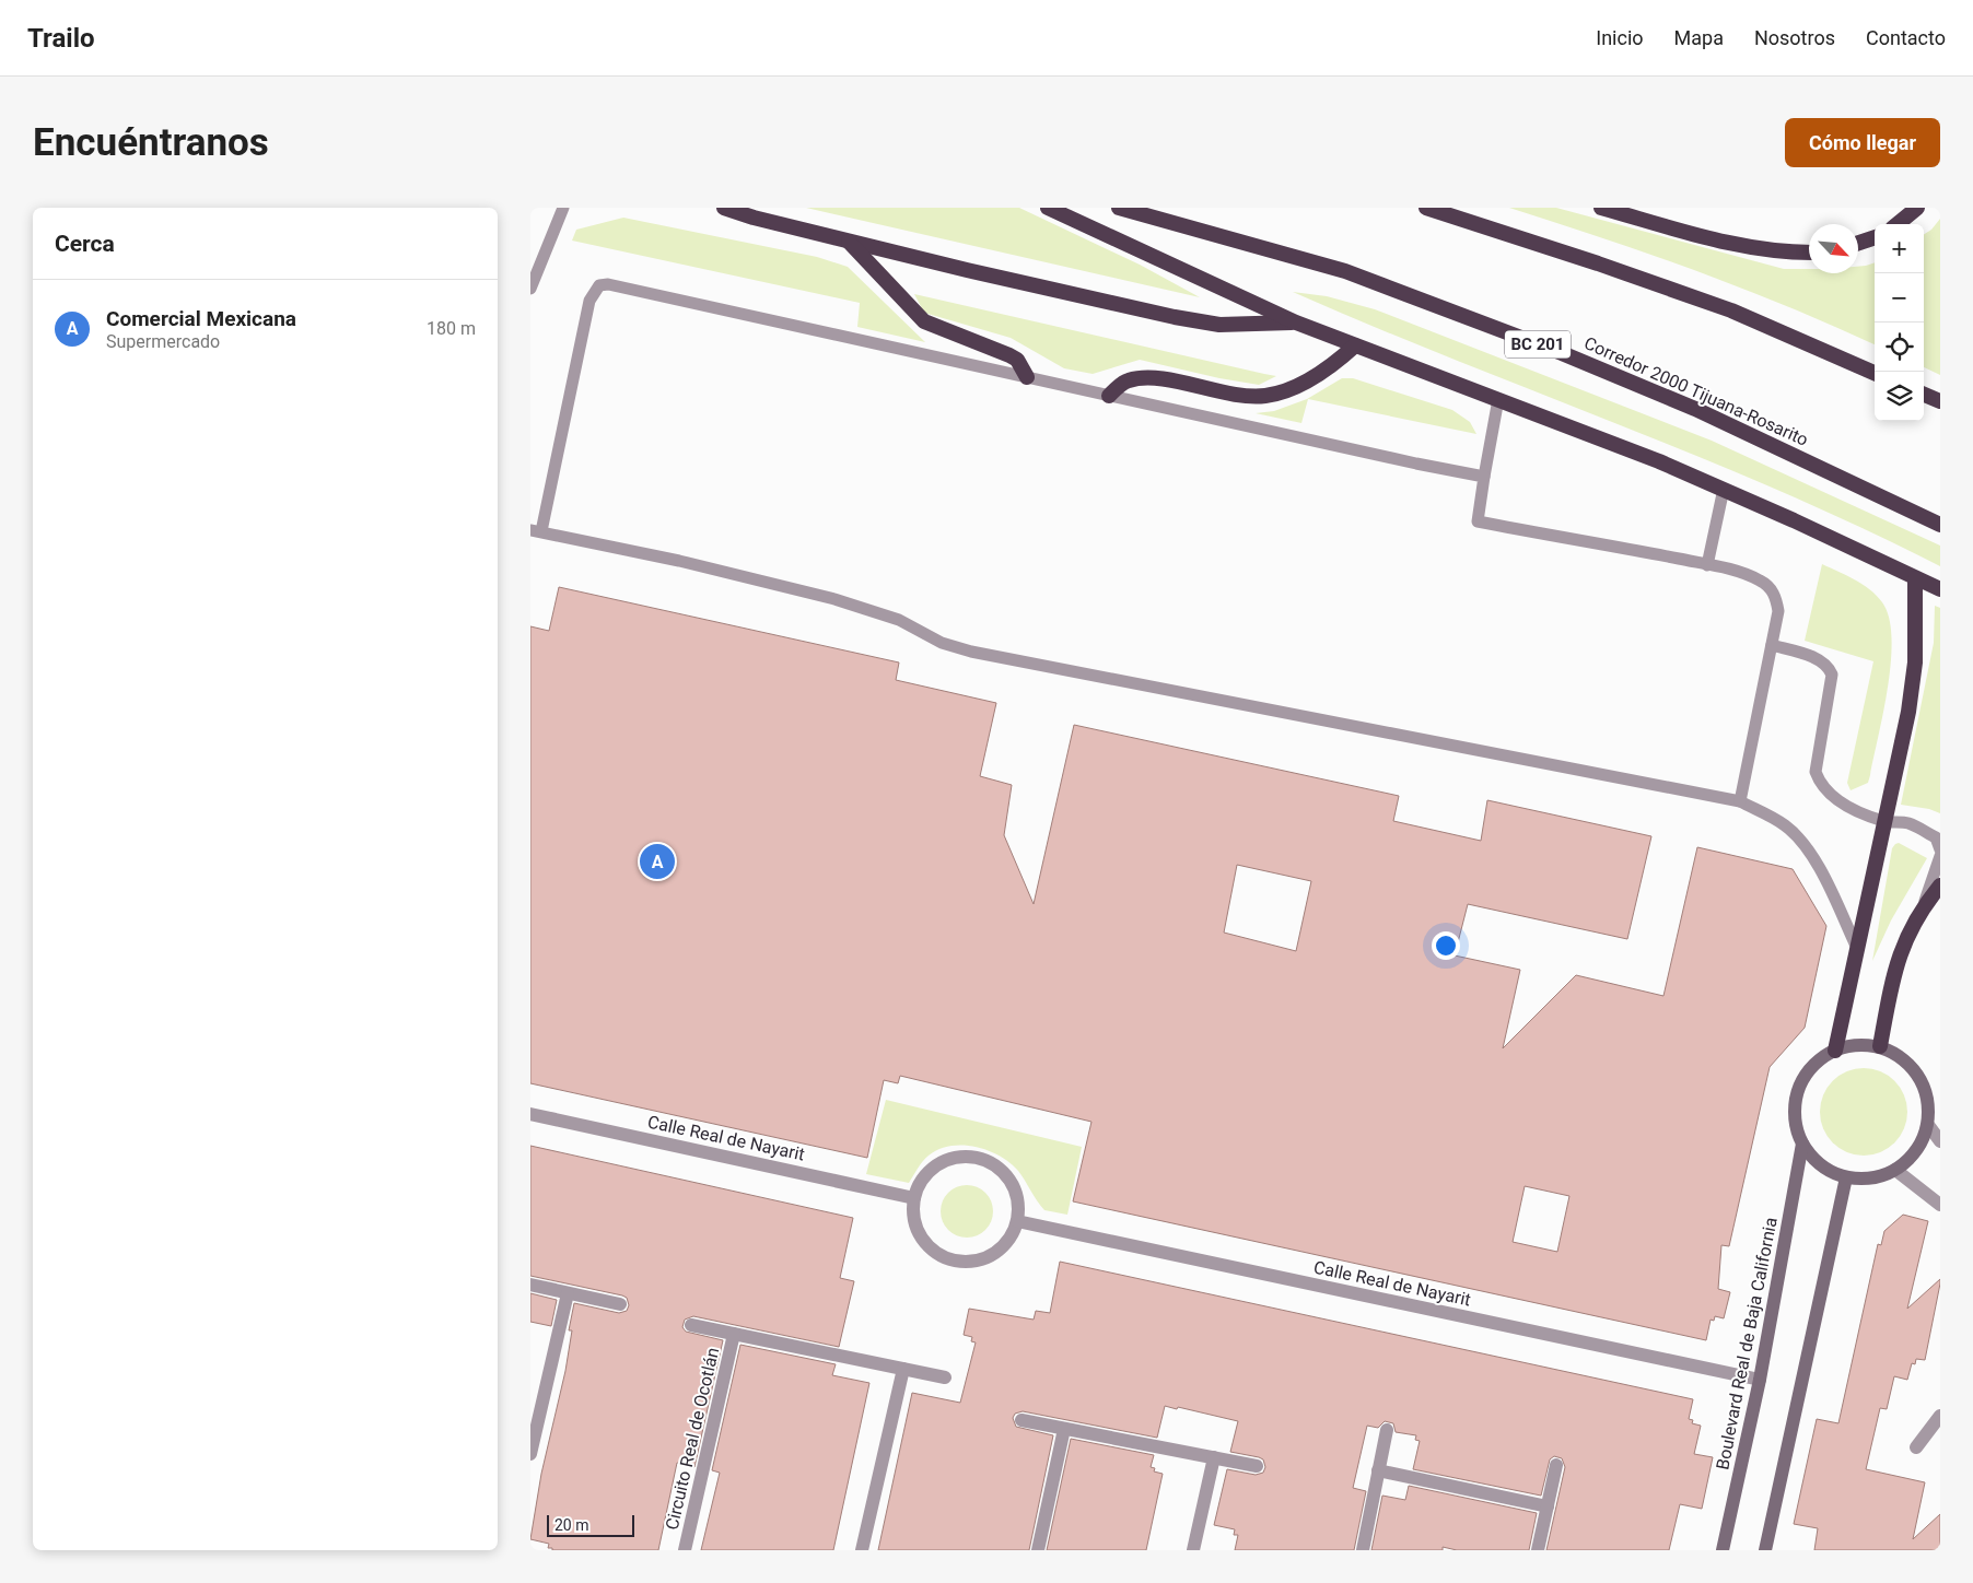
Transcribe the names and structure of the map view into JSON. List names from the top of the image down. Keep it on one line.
{"streets":{"highway":["BC 201","Corredor 2000 Tijuana-Rosarito"],"main road":["Boulevard Real de Baja California"],"street":["Calle Real de Nayarit","Circuito Real de Ocotlán"]},"crossings":[["Calle Real de Nayarit","Boulevard Real de Baja California"]],"scale_bar":"20 m","north":"bottom right","page":{"header":"Trailo","nav":["Inicio","Mapa","Nosotros","Contacto"],"buttons":"Cómo llegar","title":"Encuéntranos","heading":"Cerca","map_buttons":["+","−"],"list":[{"mark":"A","name":"Comercial Mexicana","note":"Supermercado","value":"180 m"}],"pins":"A","scale":"20 m"}}
